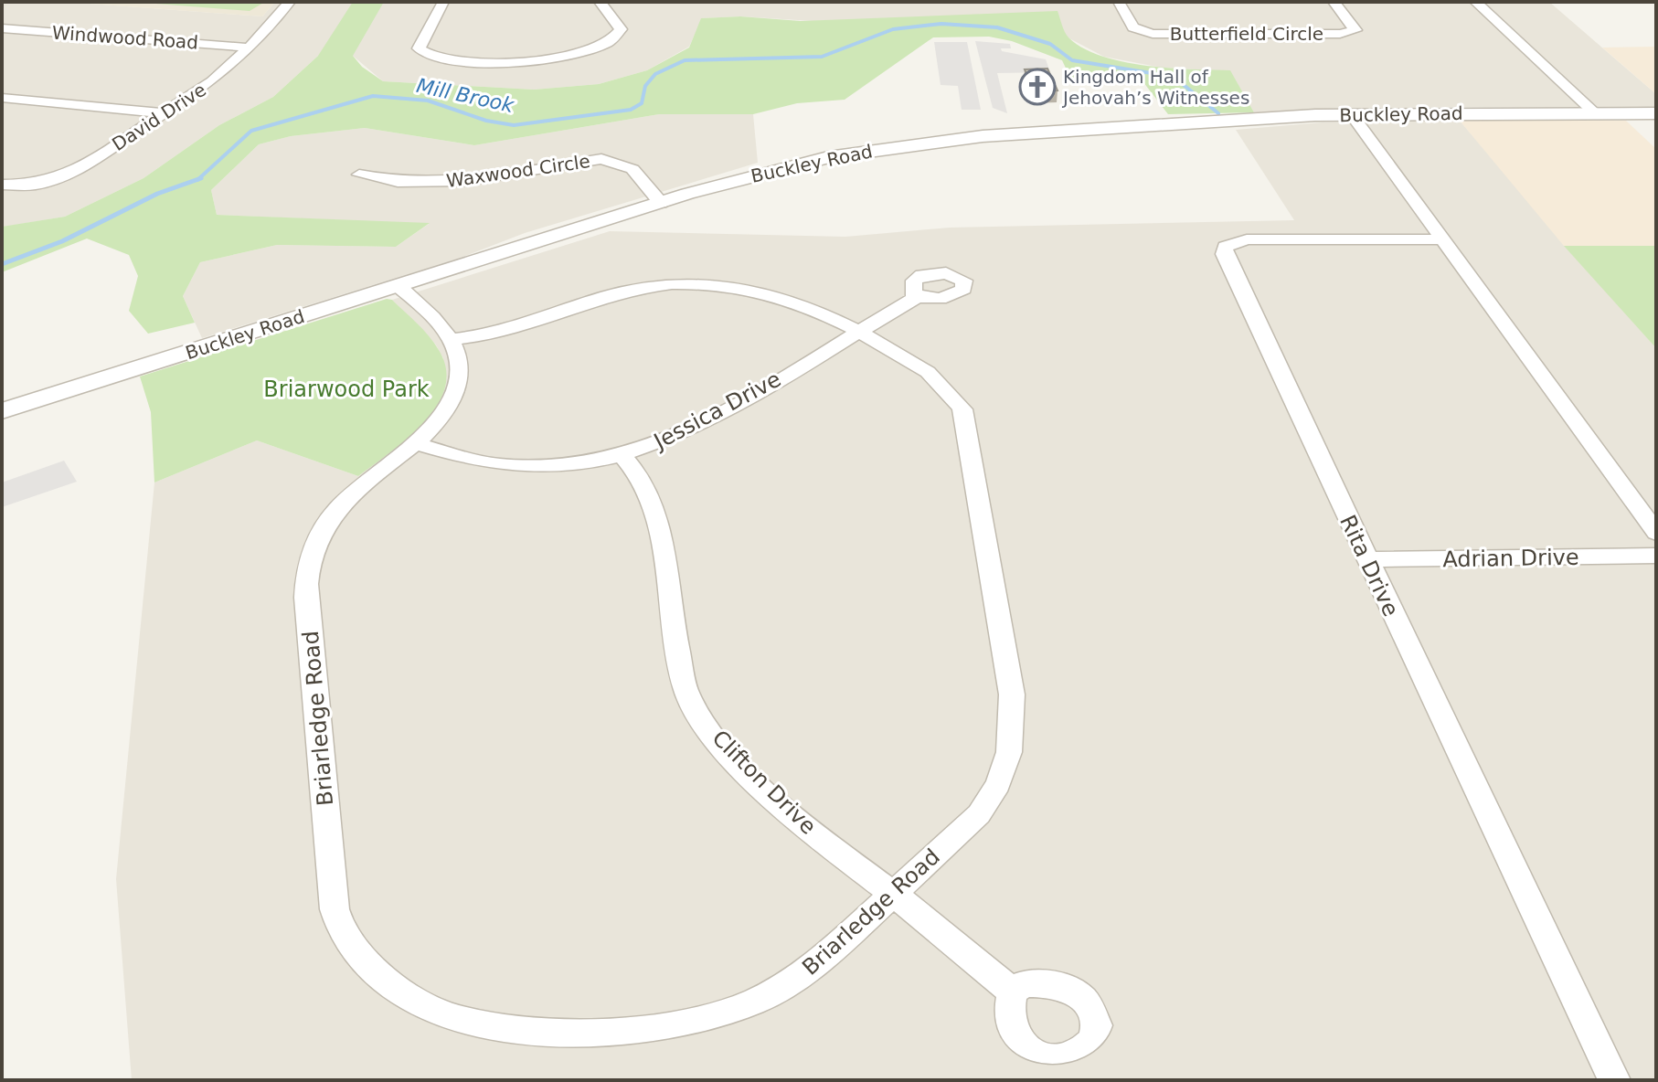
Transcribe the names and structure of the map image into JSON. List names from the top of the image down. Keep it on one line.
{"streets":{"street":["Butterfield Circle","Windwood Road","Buckley Road","David Drive","Waxwood Circle","Jessica Drive","Adrian Drive","Rita Drive","Briarledge Road","Clifton Drive"]},"crossings":[["Windwood Road","David Drive"],["Buckley Road","Waxwood Circle"],["Buckley Road","Briarledge Road"],["Jessica Drive","Briarledge Road"],["Jessica Drive","Clifton Drive"],["Adrian Drive","Rita Drive"],["Briarledge Road","Clifton Drive"]],"water":["Mill Brook"],"parks":["Briarwood Park"],"places":{"church":["Kingdom Hall of Jehovah’s Witnesses"]}}
